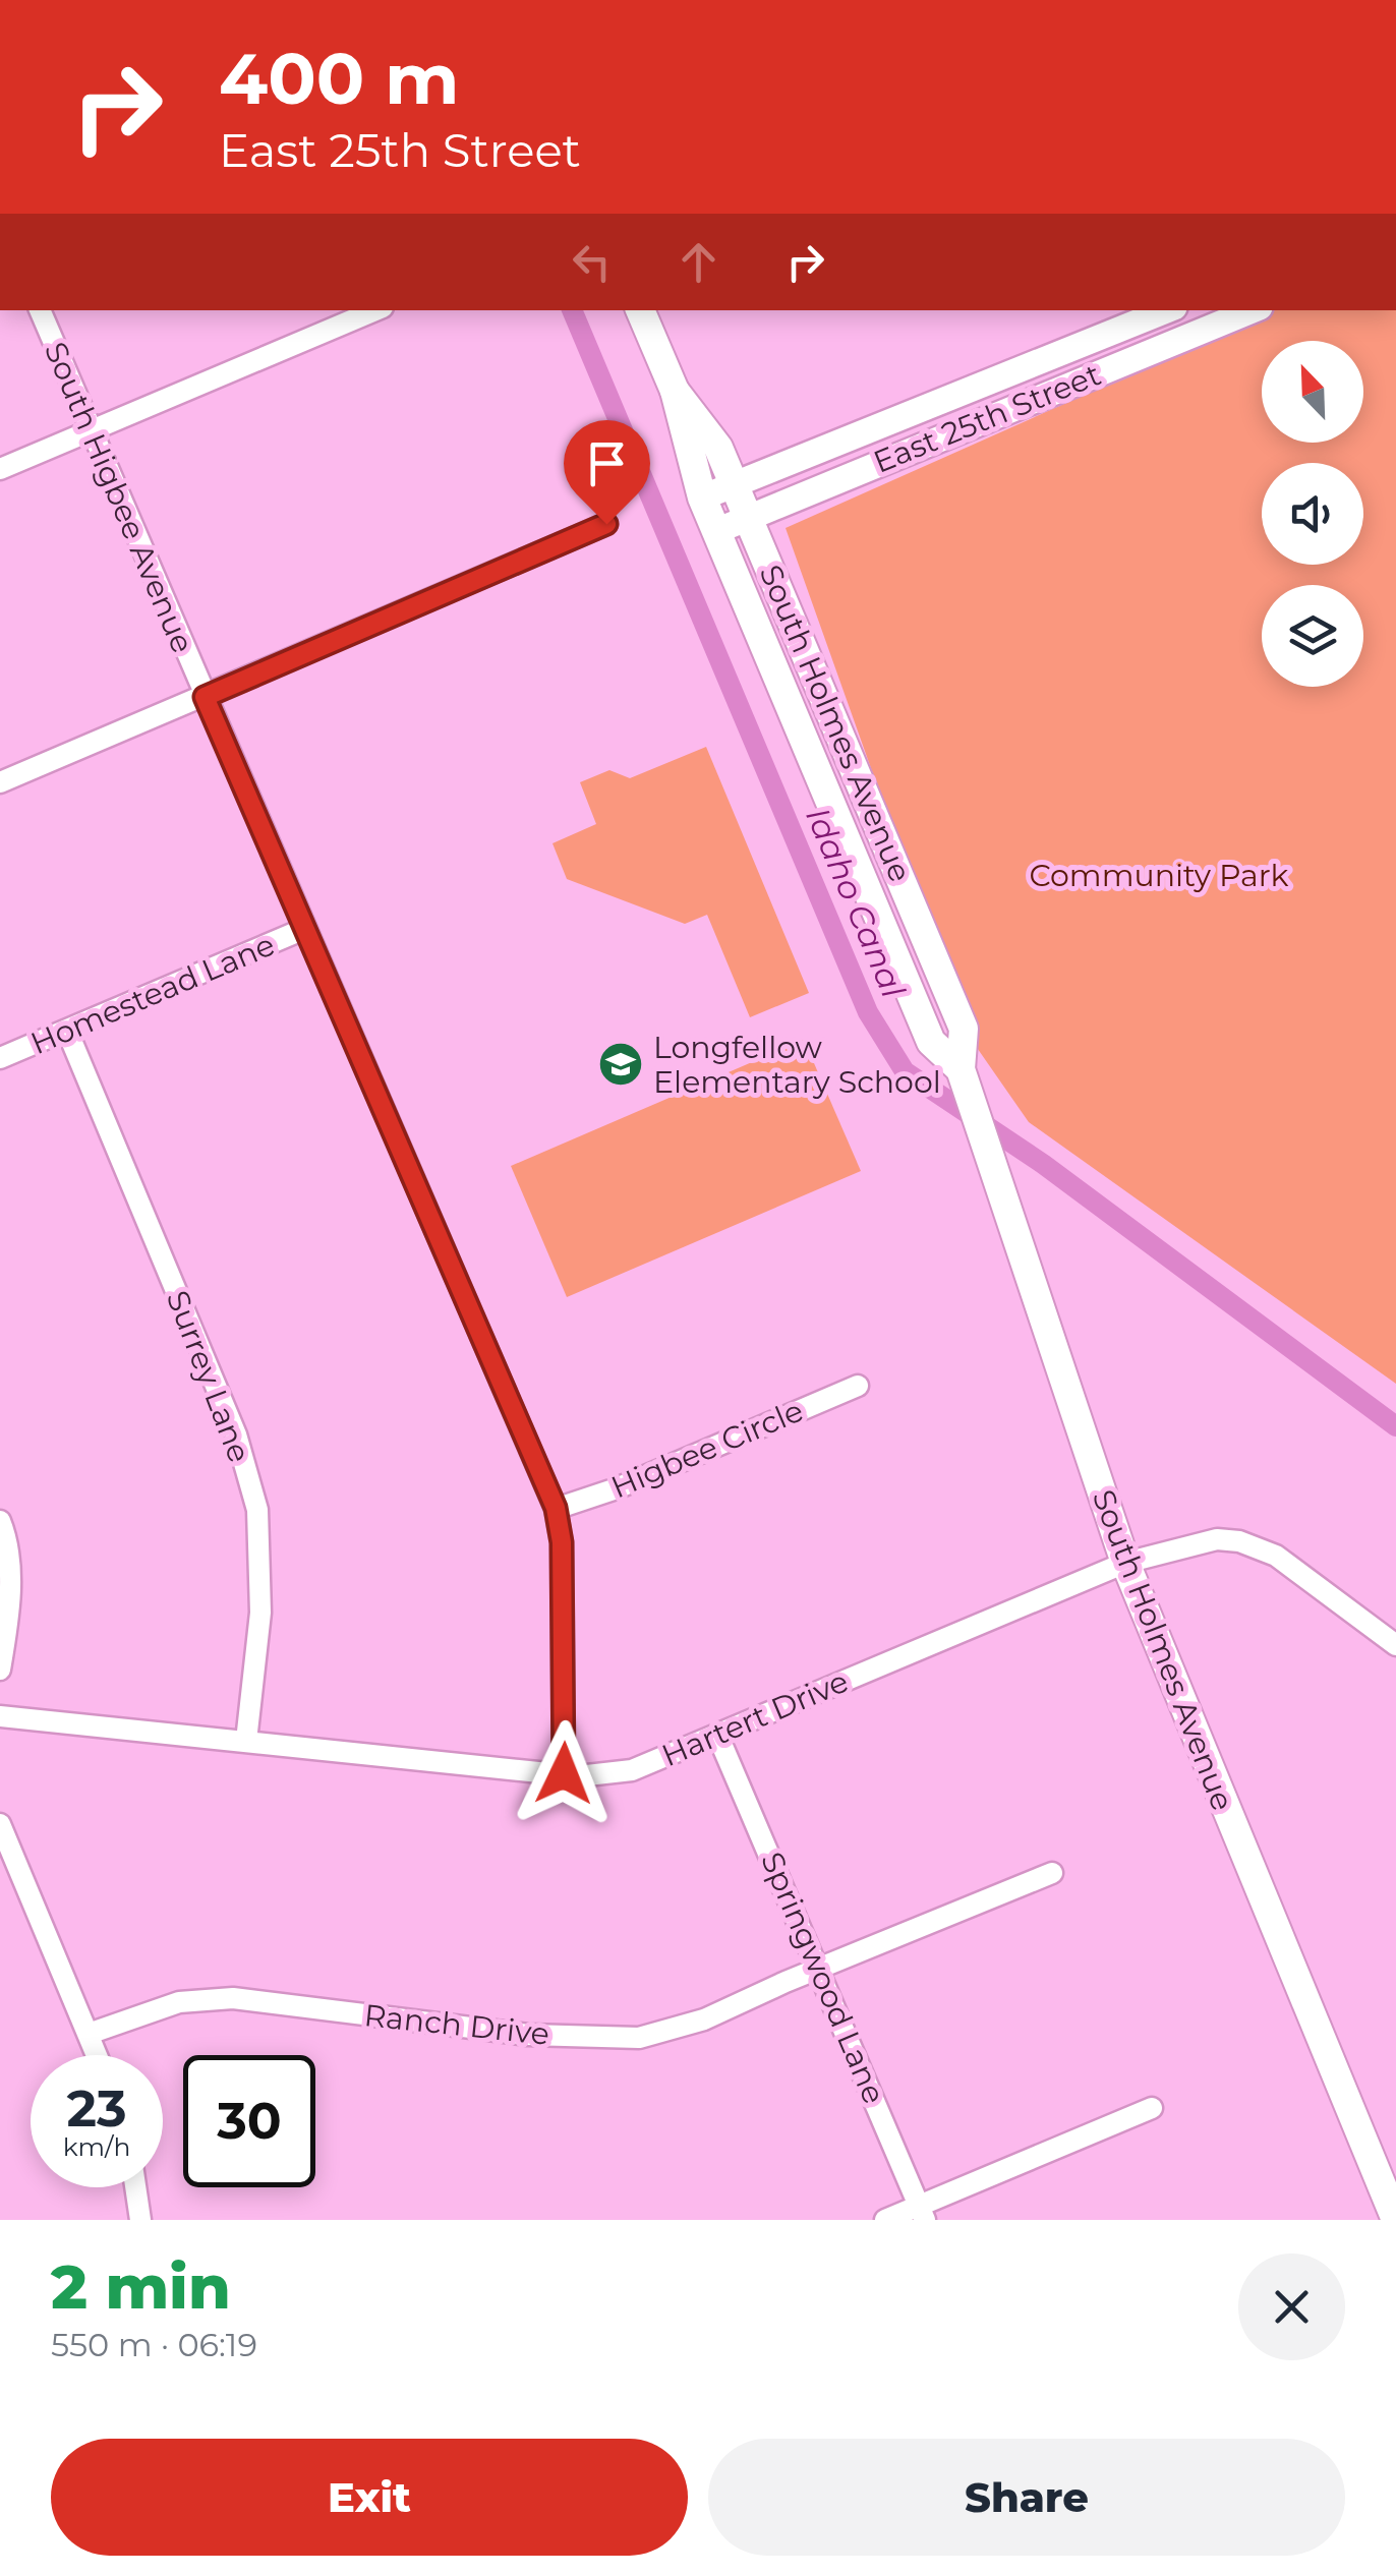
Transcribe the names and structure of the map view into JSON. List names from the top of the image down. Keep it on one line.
{"streets":{"main road":["South Holmes Avenue"],"street":["East 25th Street","South Higbee Avenue","Homestead Lane","Surrey Lane","Higbee Circle","Hartert Drive","Springwood Lane","Ranch Drive"]},"crossings":[["East 25th Street","South Holmes Avenue"],["South Higbee Avenue","Homestead Lane"],["South Higbee Avenue","Higbee Circle"],["South Higbee Avenue","Hartert Drive"],["South Holmes Avenue","Hartert Drive"],["Homestead Lane","Surrey Lane"],["Surrey Lane","Hartert Drive"],["Hartert Drive","Springwood Lane"],["Springwood Lane","Ranch Drive"]],"water":["Idaho Canal"],"parks":["Community Park"],"places":{"school or university":["Longfellow Elementary School"]},"north":"top left","page":{"turn":["400 m","East 25th Street"],"speed":"23 km/h","limit":"30","heading":["2 min","550 m · 06:19"],"buttons":["Exit","Share"]}}
